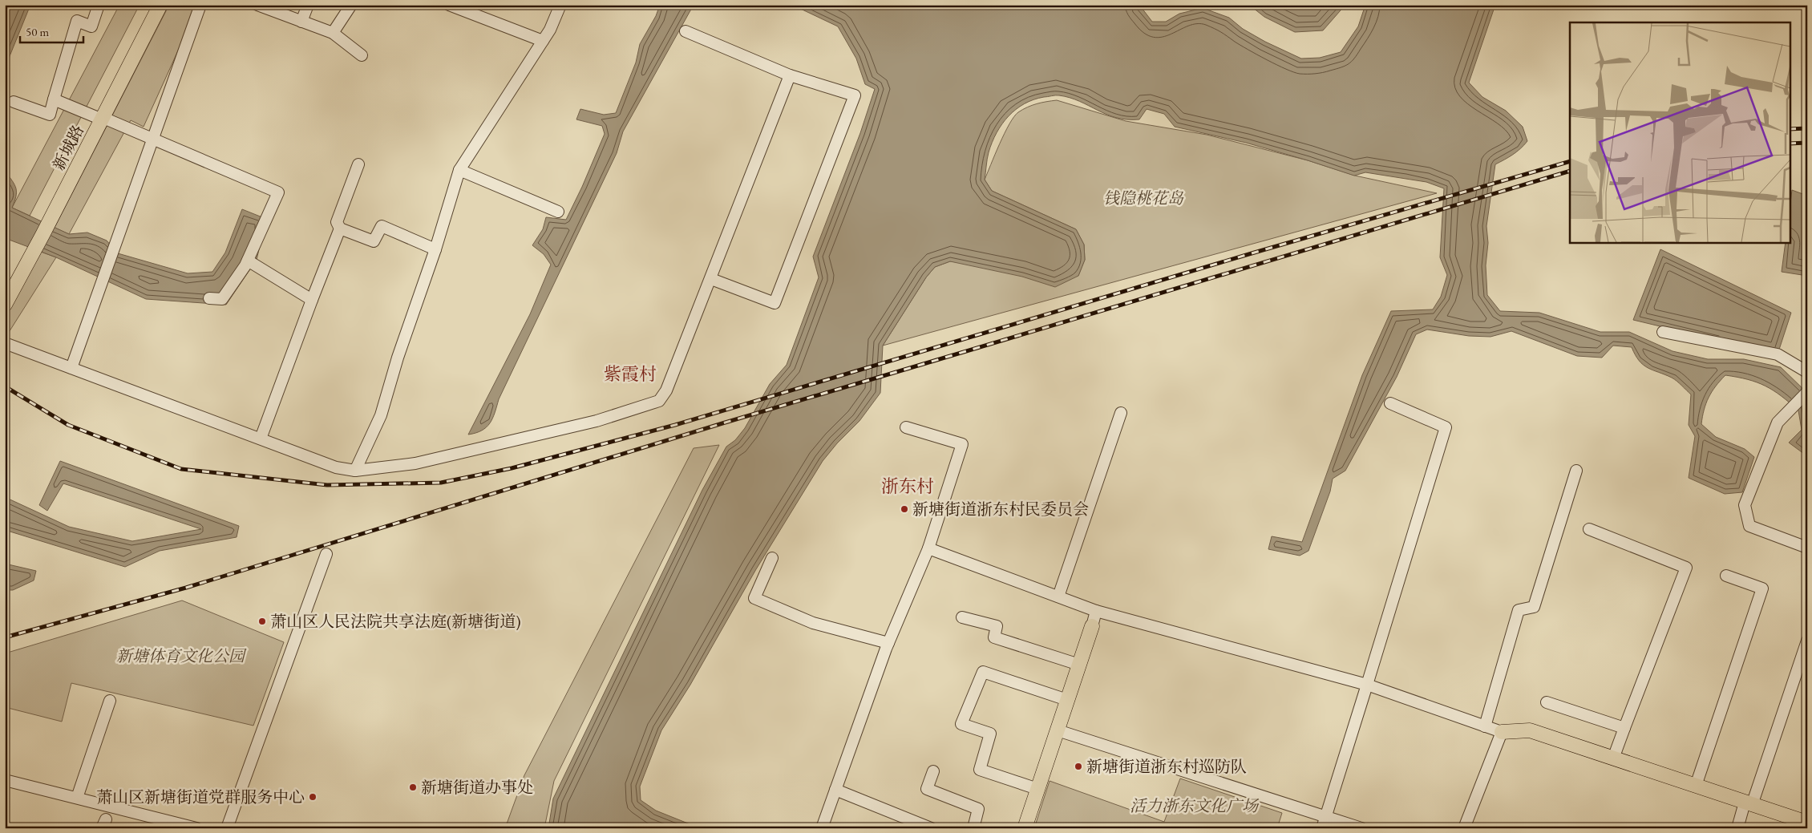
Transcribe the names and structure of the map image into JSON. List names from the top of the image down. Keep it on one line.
{"streets":{"main road":["新城路"]},"districts":["紫霞村","浙东村"],"parks":["钱隐桃花岛","新塘体育文化公园","活力浙东文化广场"],"places":["新塘街道浙东村民委员会","萧山区人民法院共享法庭(新塘街道)","新塘街道浙东村巡防队","新塘街道办事处","萧山区新塘街道党群服务中心"],"scale_bar":"50 m"}
